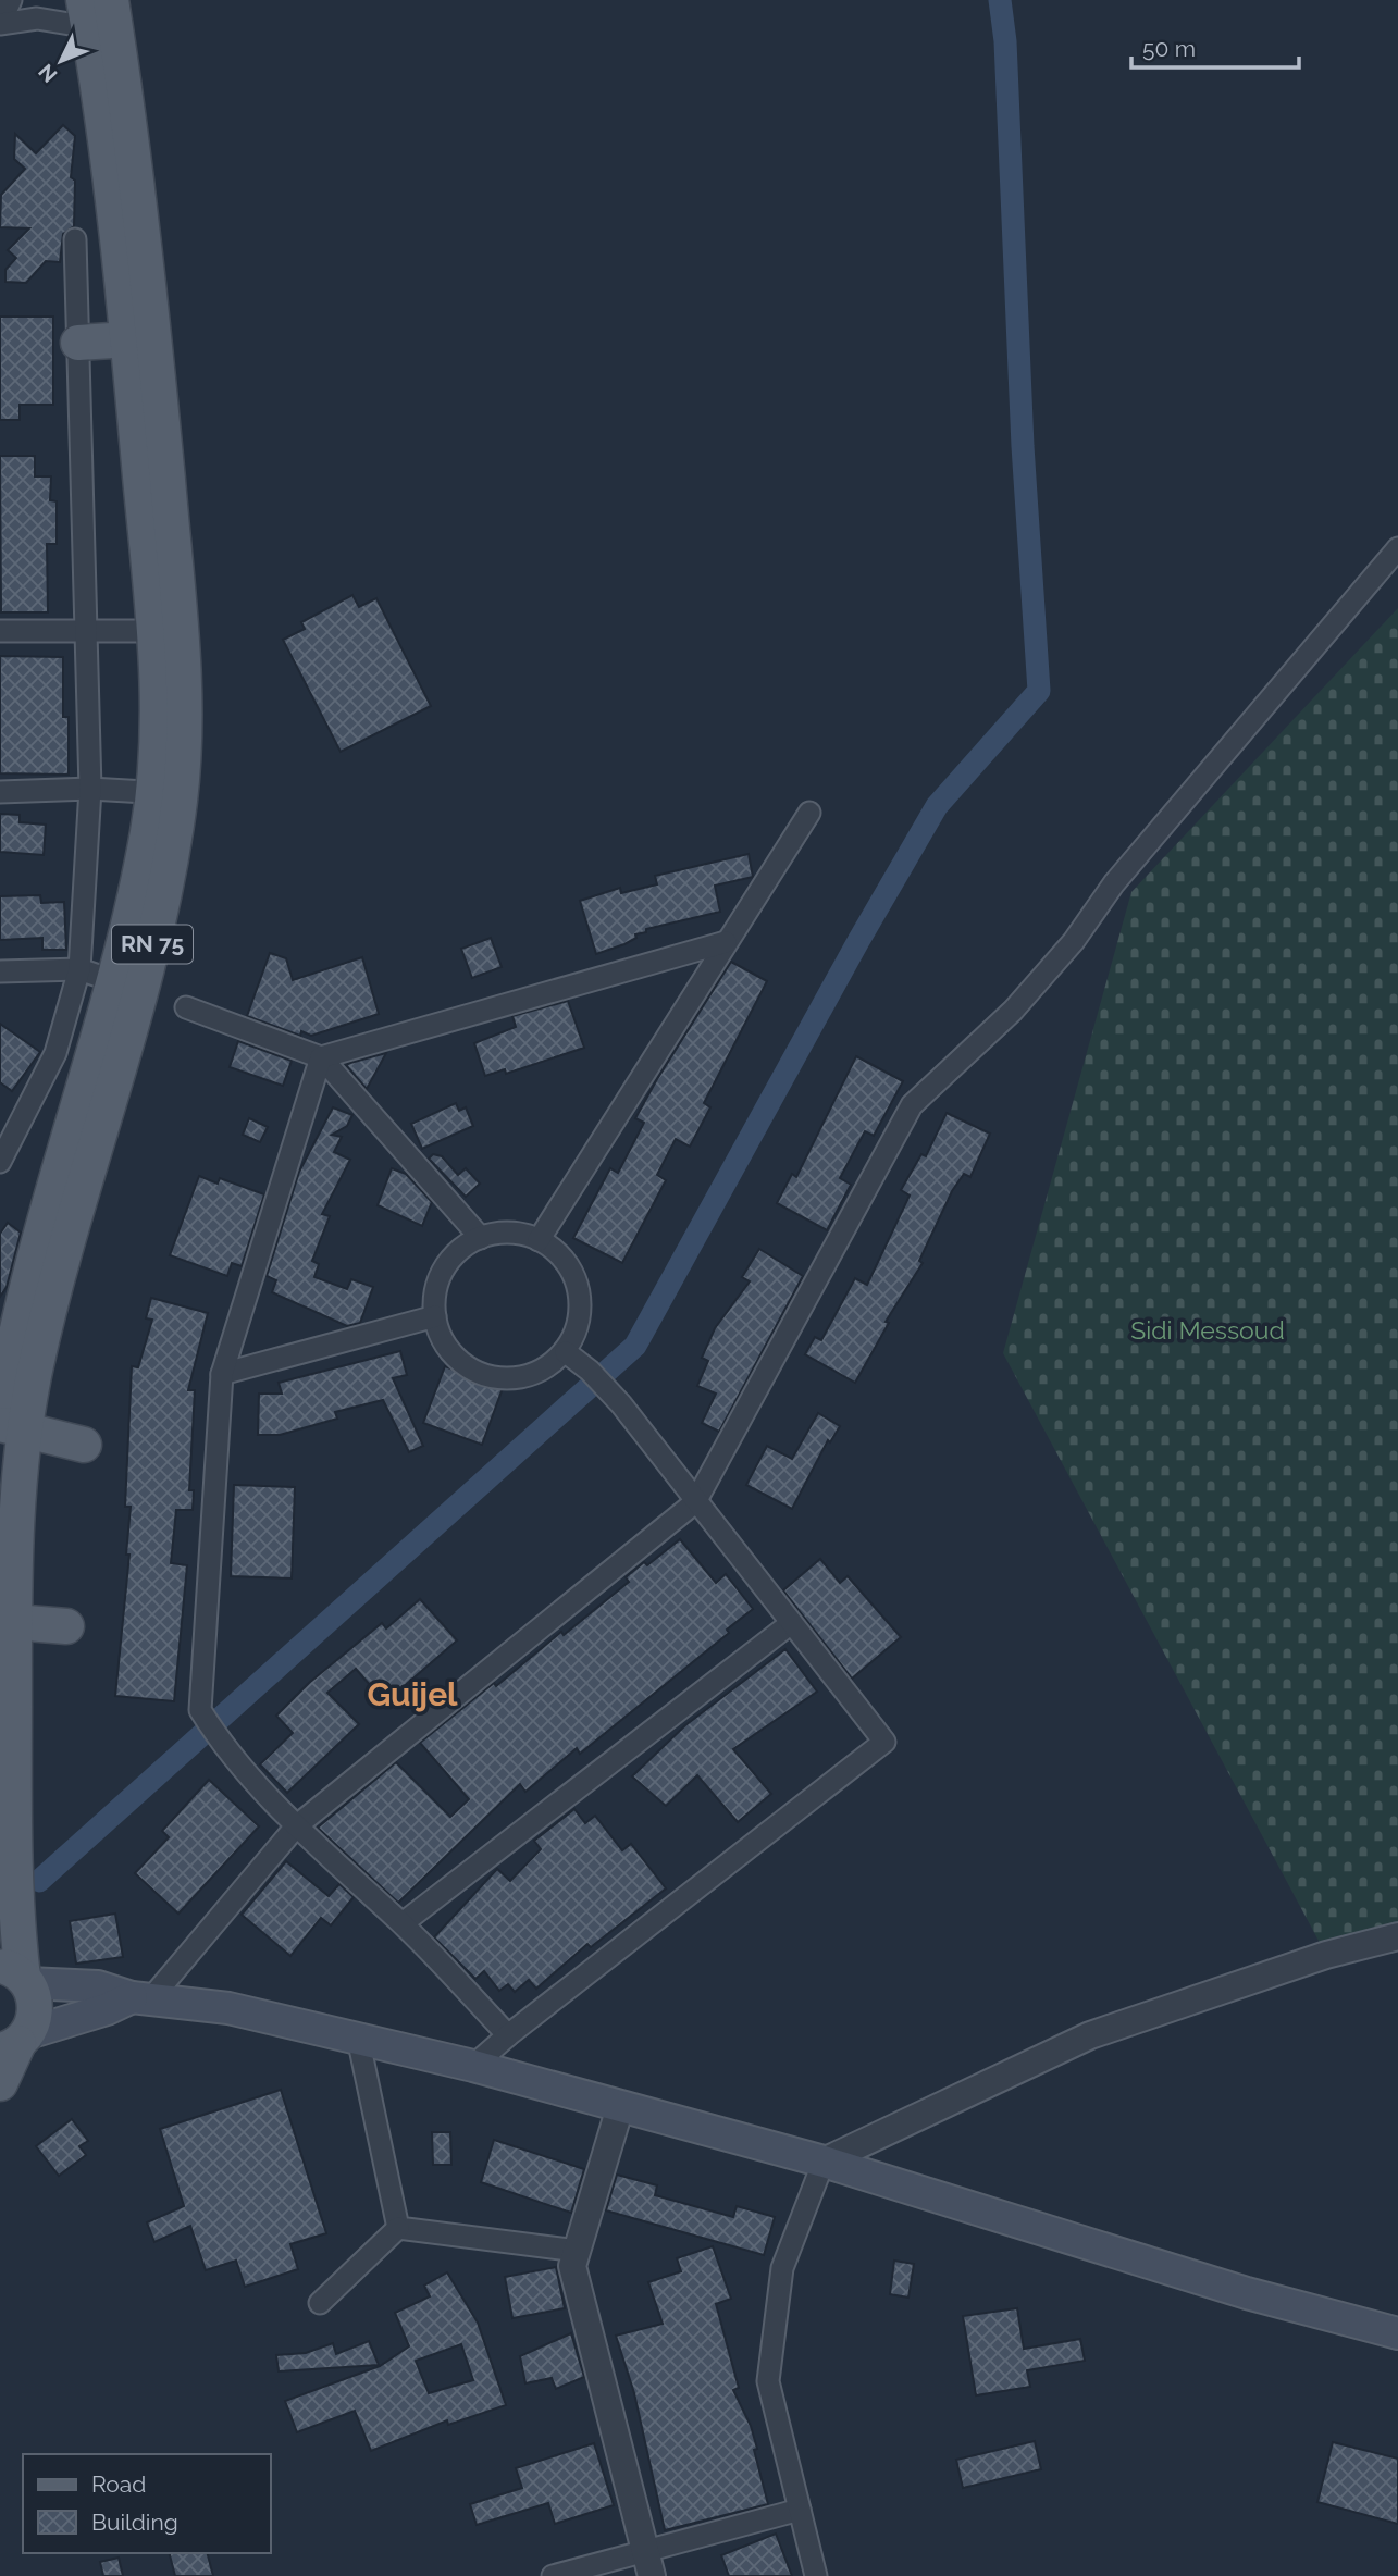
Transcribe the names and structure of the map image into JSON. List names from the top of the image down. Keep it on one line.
{"streets":{"main road":["RN 75"]},"districts":["Guijel"],"parks":["Sidi Messoud"],"legend":["Road","Building"],"scale_bar":"50 m","north":"bottom left"}
